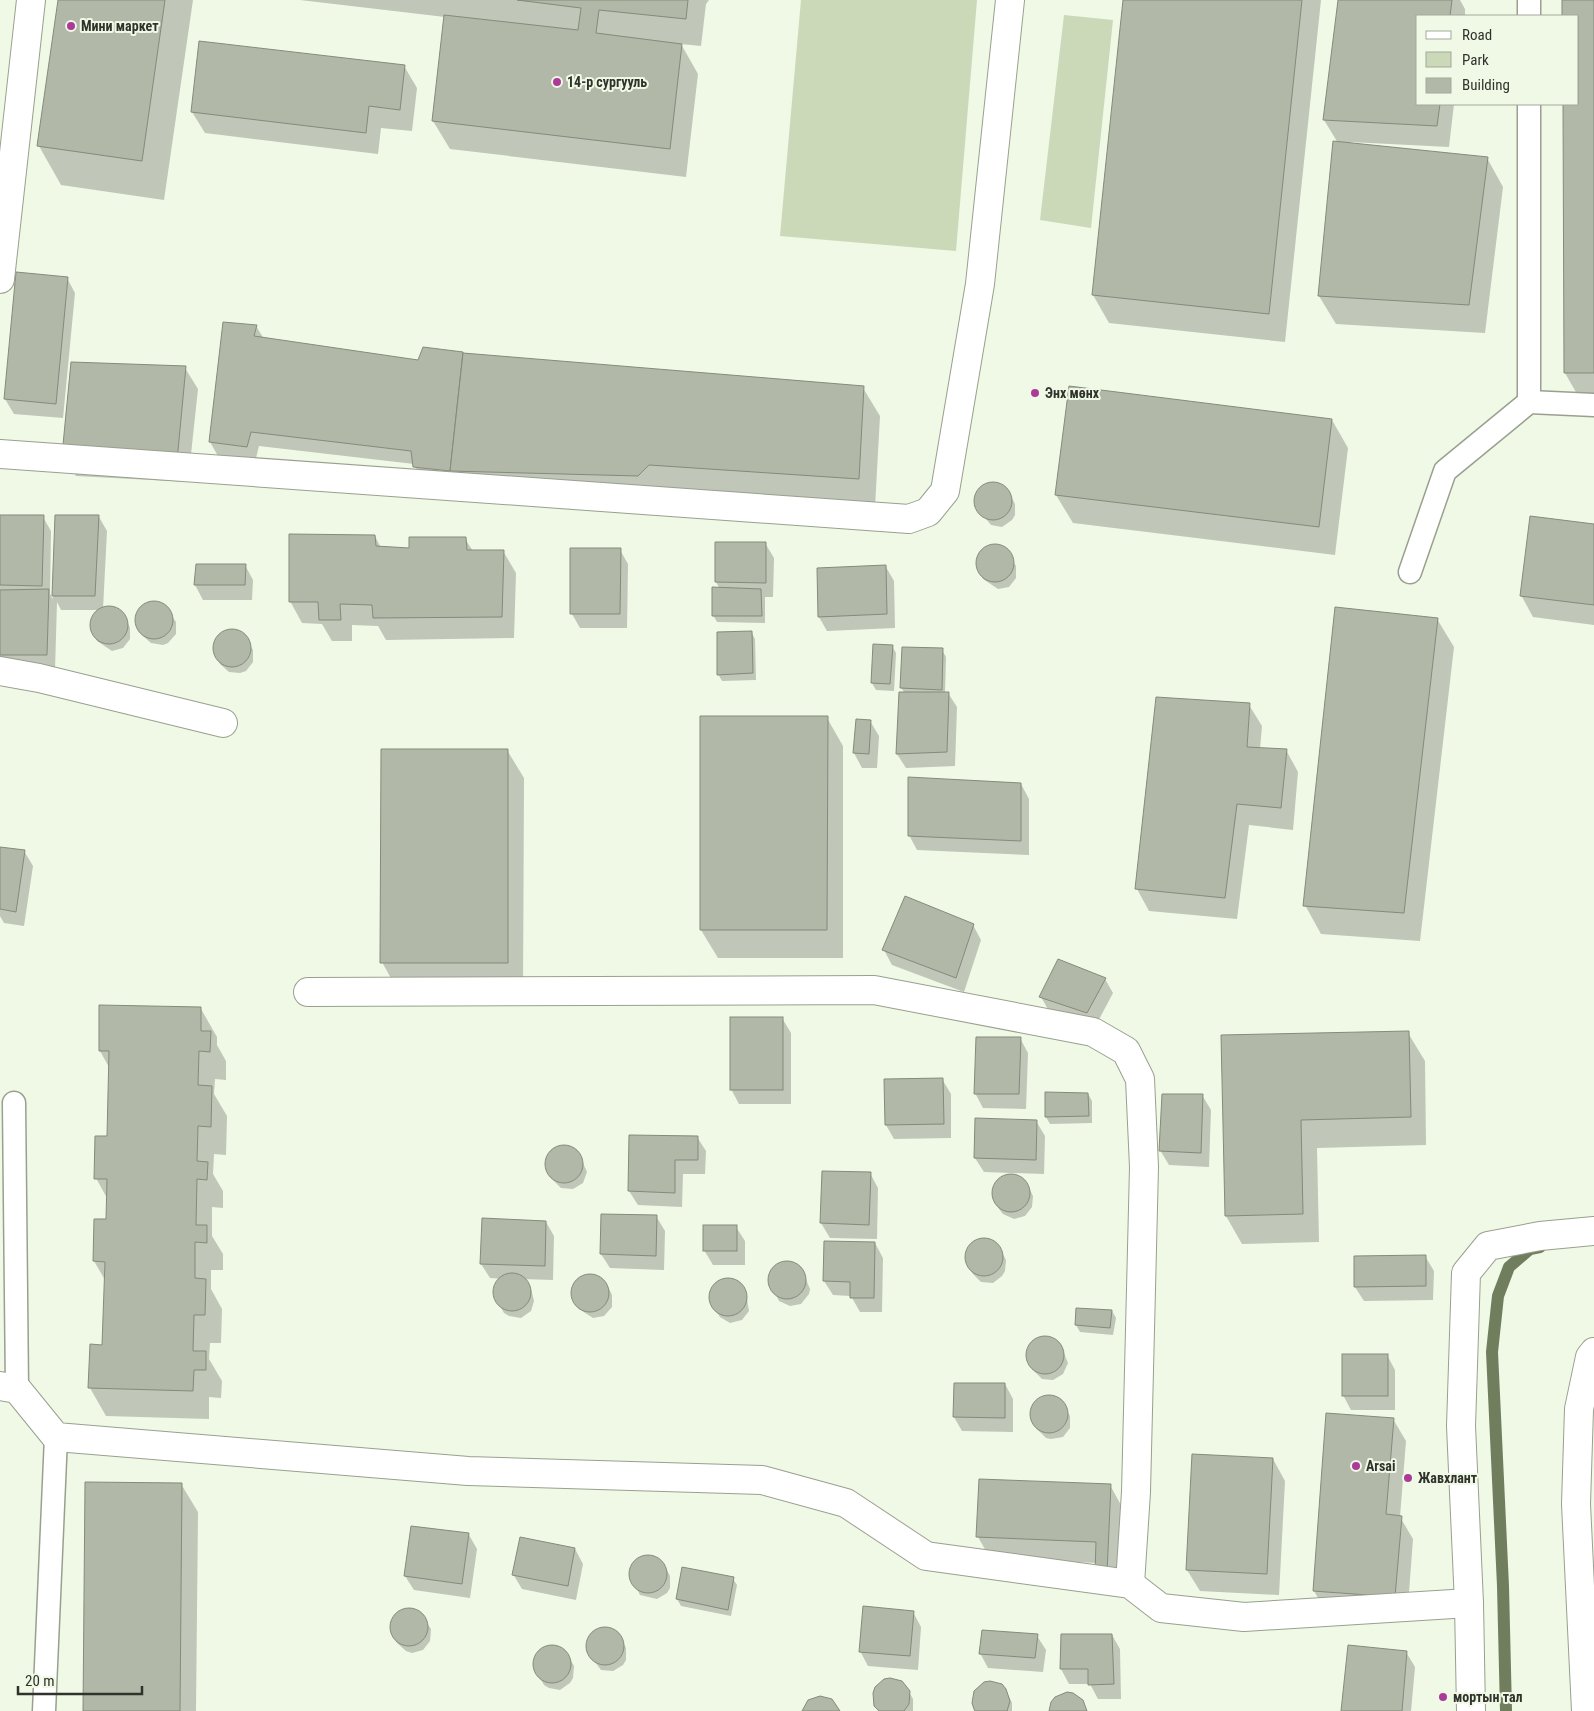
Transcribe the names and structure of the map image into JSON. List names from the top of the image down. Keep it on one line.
{"places":["Мини маркет","14-р сургууль","Энх мөнх","Arsai","Жавхлант","мортын тал"],"legend":["Road","Park","Building"],"scale_bar":"20 m"}
